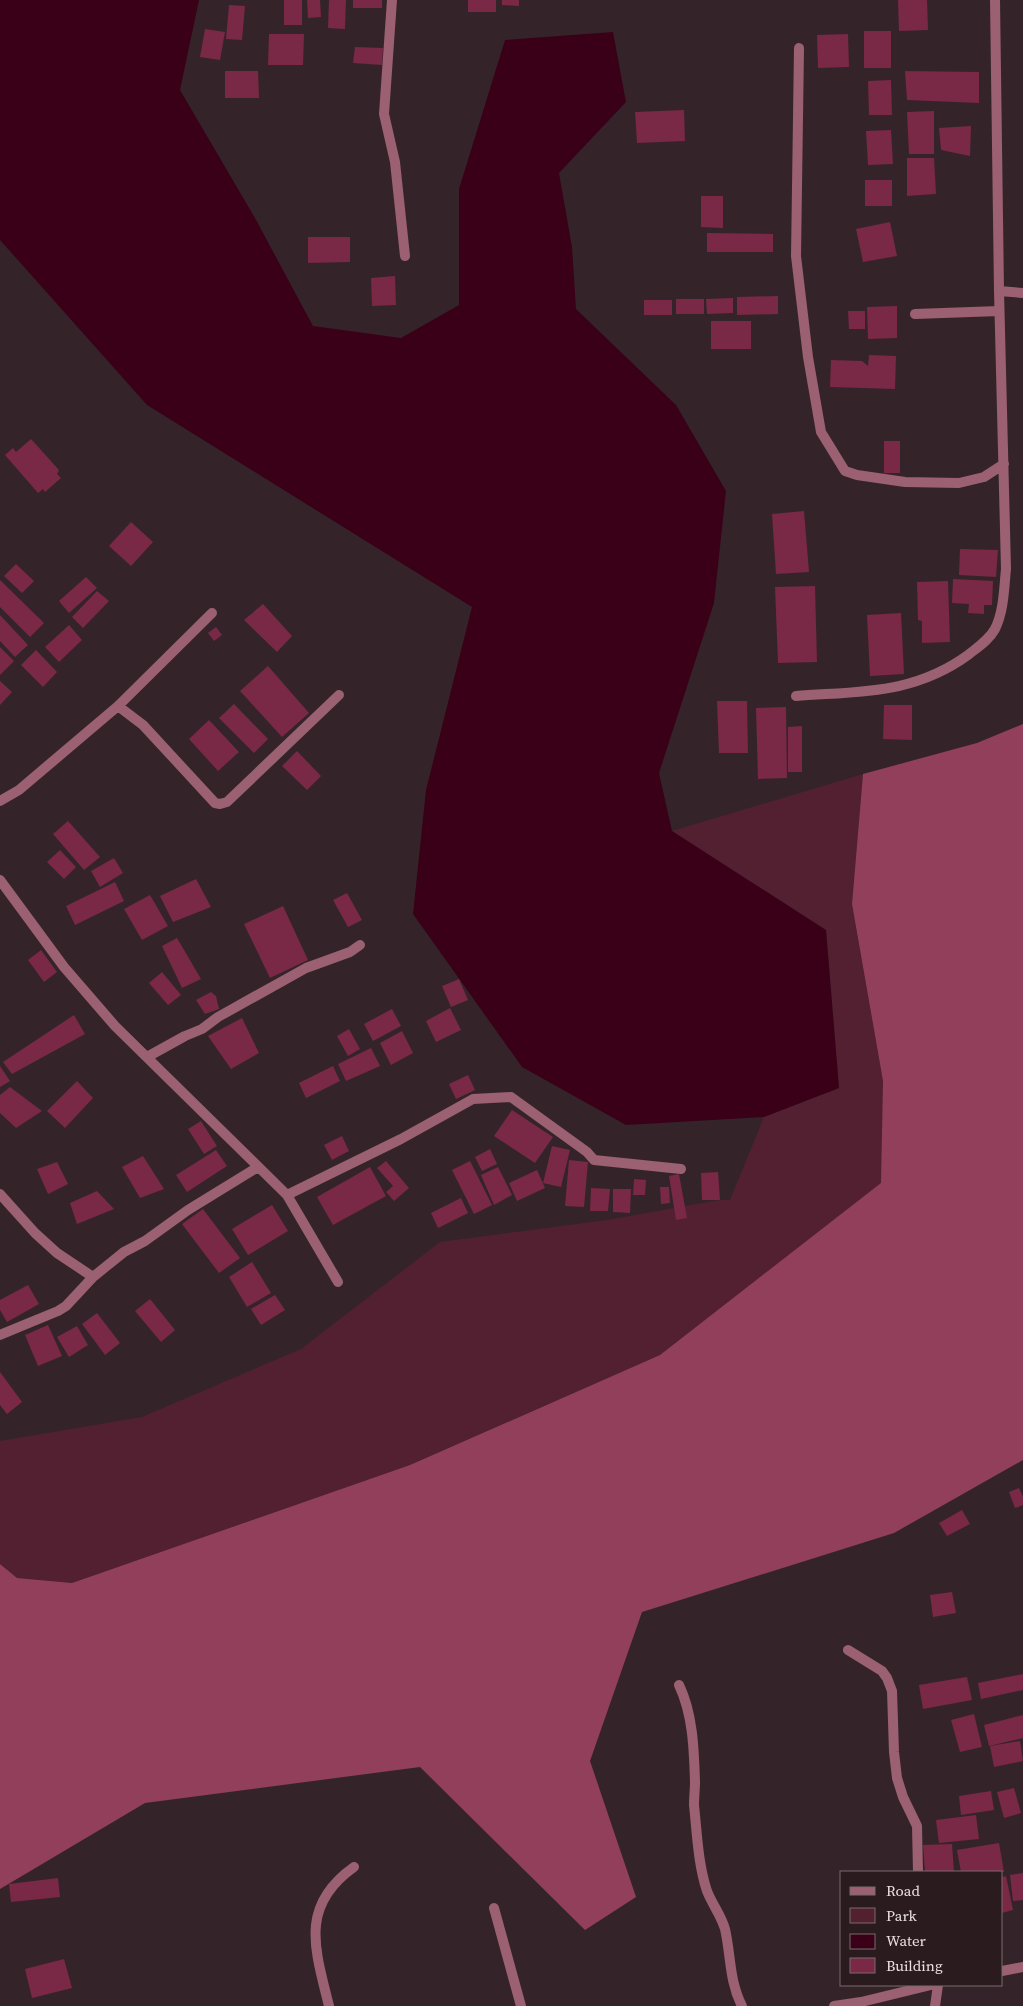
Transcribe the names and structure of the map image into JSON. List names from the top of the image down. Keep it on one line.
{"legend":["Road","Park","Water","Building"]}
